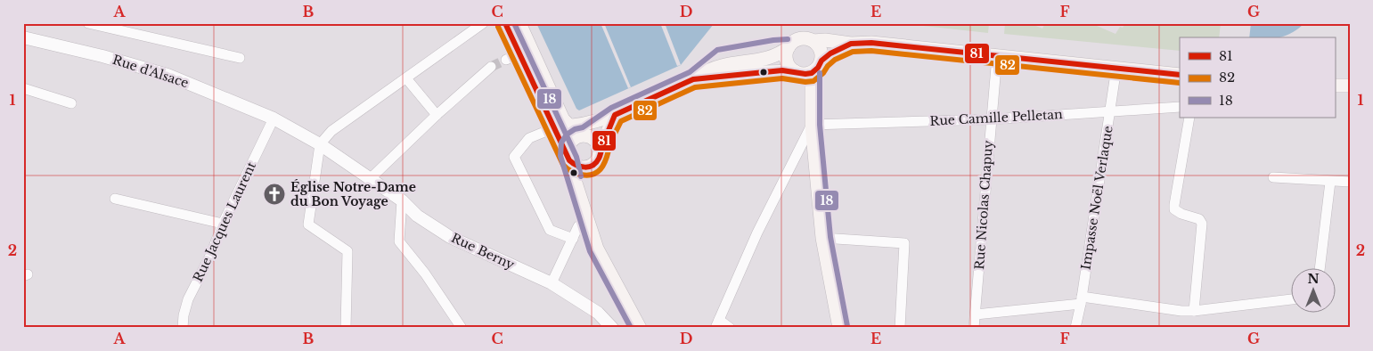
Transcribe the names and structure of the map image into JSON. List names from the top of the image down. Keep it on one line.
{"streets":{"street":["Rue d'Alsace","Rue Camille Pelletan","Impasse Noël Verlaque","Rue Nicolas Chapuy","Rue Jacques Laurent","Rue Berny"]},"crossings":[["Rue d'Alsace","Rue Jacques Laurent"],["Rue d'Alsace","Rue Berny"],["Rue Camille Pelletan","Impasse Noël Verlaque"],["Rue Camille Pelletan","Rue Nicolas Chapuy"]],"places":{"church":["Église Notre-Dame du Bon Voyage"]},"lines":["transit line 81","transit line 18","transit line 82"],"legend":["81","82","18"],"north":"top","grid":{"columns":["A","B","C","D","E","F","G"],"rows":["1","2"]}}
